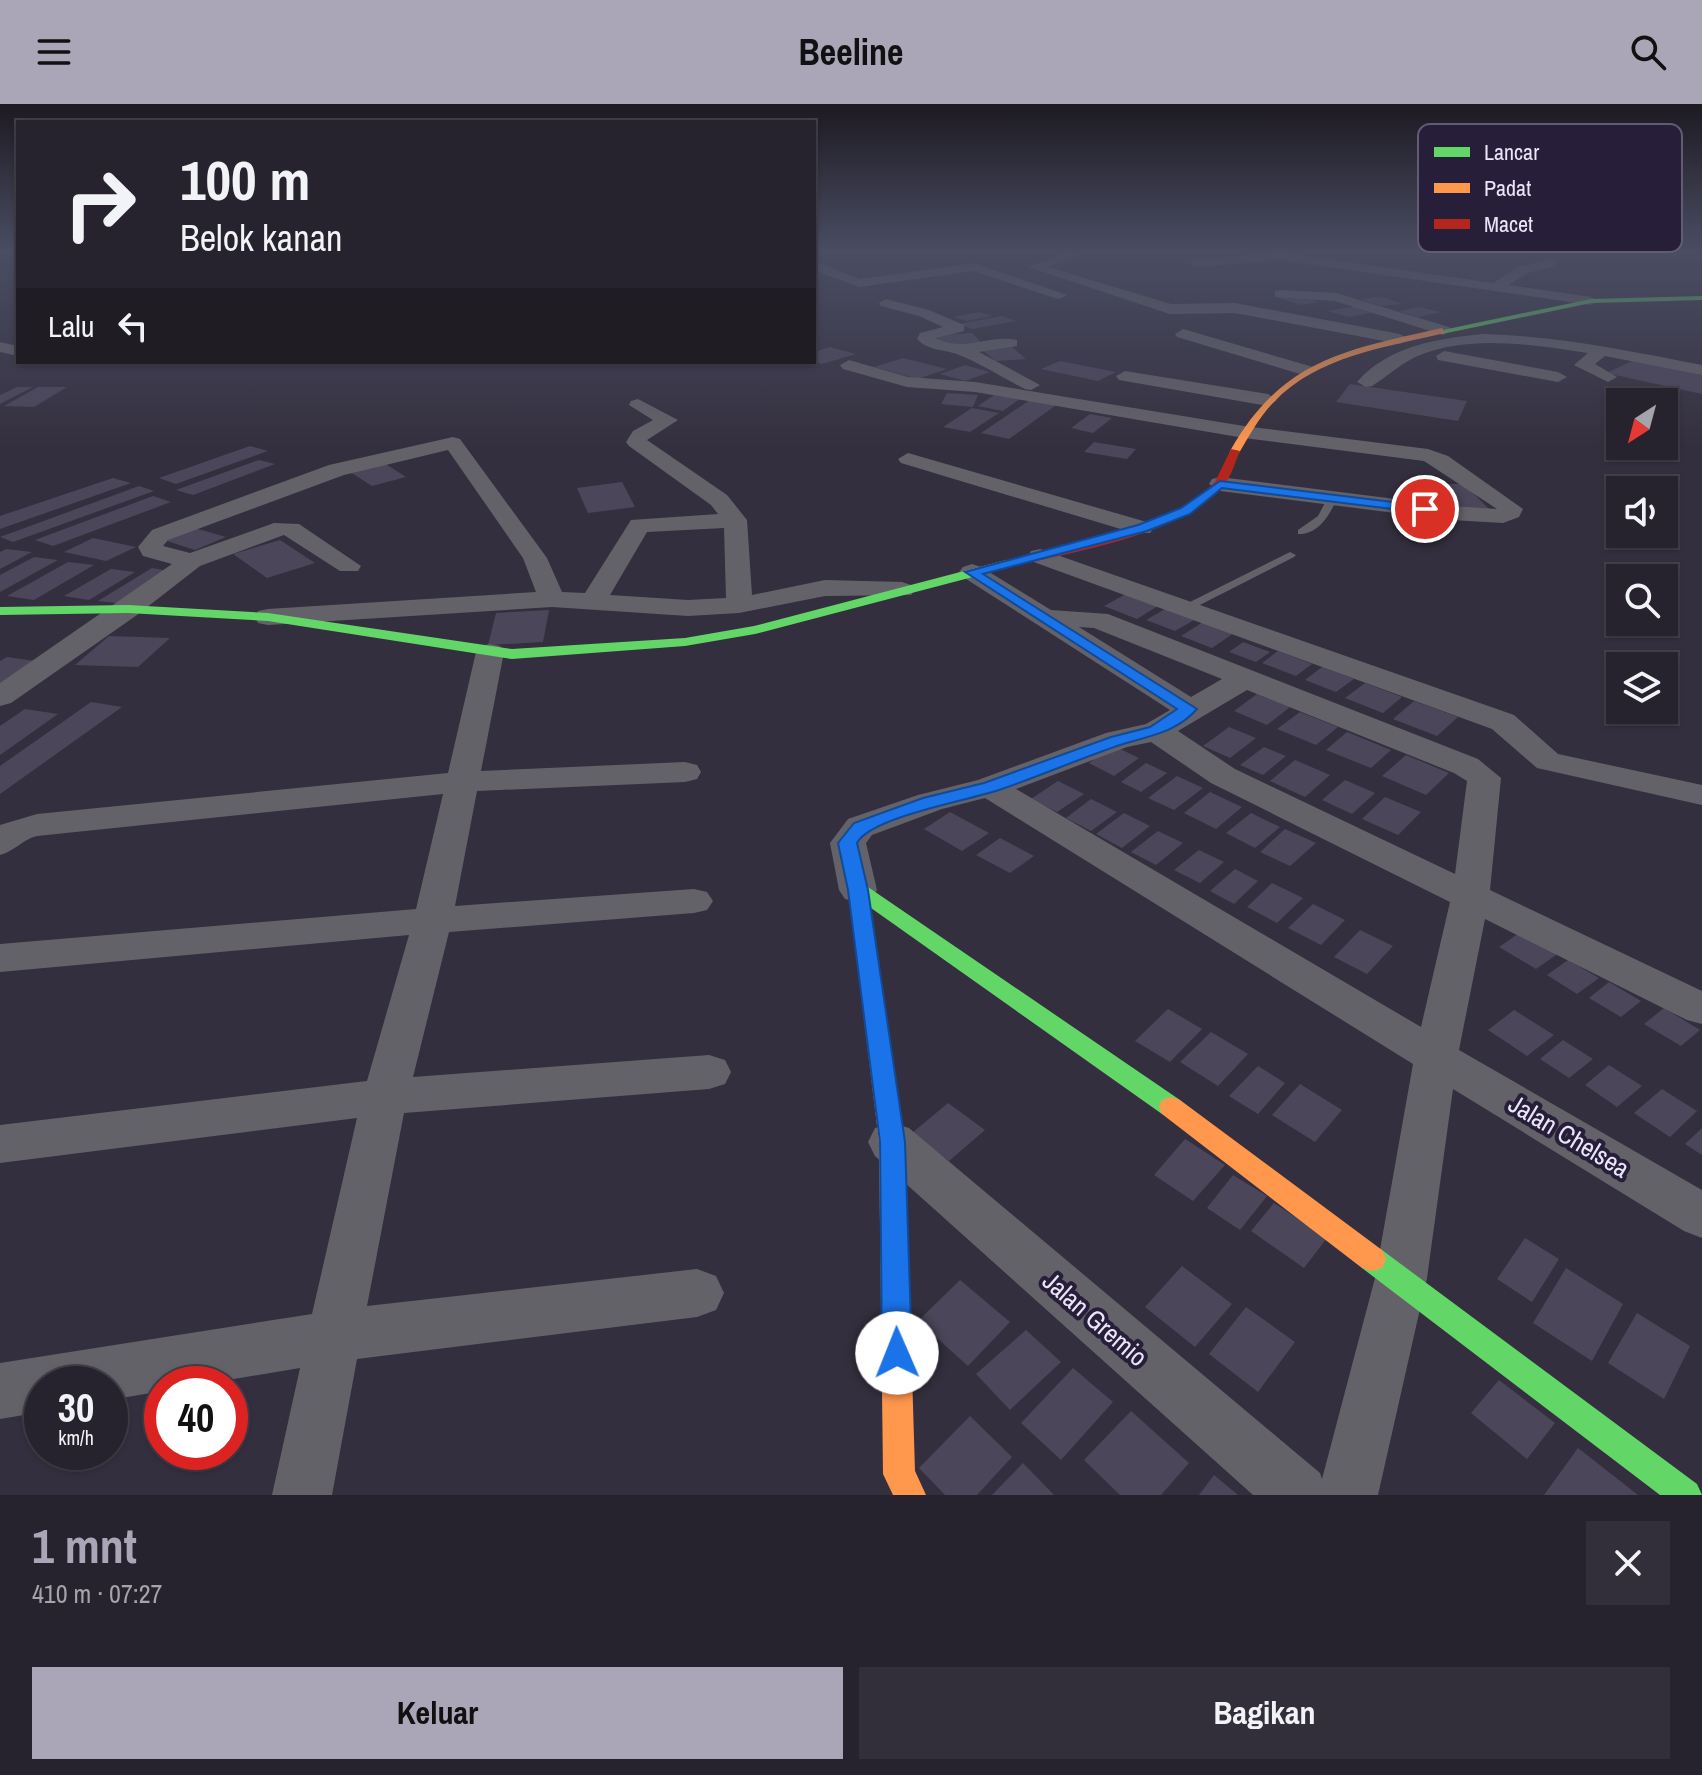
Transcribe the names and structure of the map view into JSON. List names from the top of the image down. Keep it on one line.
{"streets":{"street":["Jalan Chelsea","Jalan Gremio"]},"legend":["Lancar","Padat","Macet"],"north":"bottom left","page":{"header":"Beeline","turn":["100 m","Belok kanan"],"then":"Lalu","speed":"30 km/h","limit":"40","heading":["1 mnt","410 m · 07:27"],"buttons":["Keluar","Bagikan"]}}
